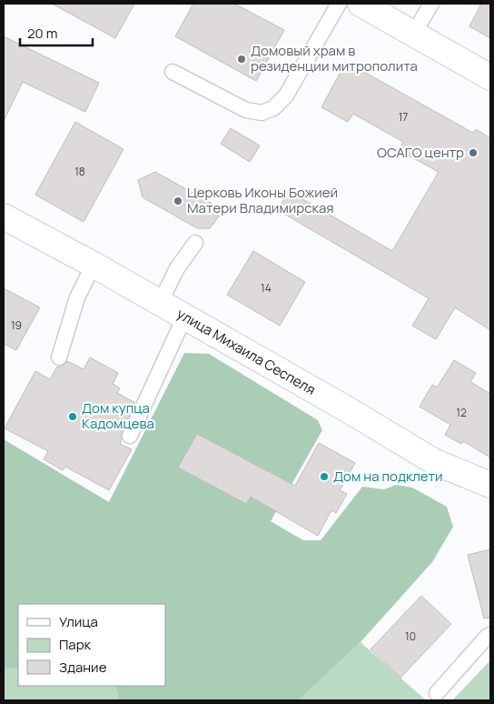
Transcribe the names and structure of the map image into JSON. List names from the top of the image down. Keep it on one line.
{"streets":{"street":["улица Михаила Сеспеля"]},"places":["Домовый храм в резиденции митрополита","ОСАГО центр","Церковь Иконы Божией Матери Владимирская","Дом купца Кадомцева","Дом на подклети"],"house_numbers":["17","18","14","19","12","10"],"legend":["Улица","Парк","Здание"],"scale_bar":"20 m"}
